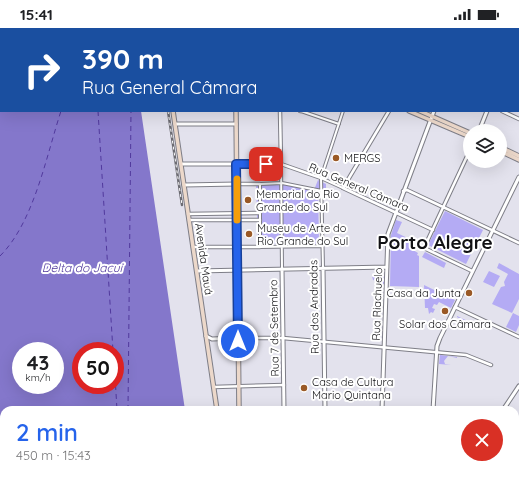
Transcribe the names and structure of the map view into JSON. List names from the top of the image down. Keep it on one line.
{"streets":{"main road":["Avenida Mauá"],"street":["Rua General Câmara","Rua Riachuelo","Rua dos Andradas","Rua 7 de Setembro"]},"crossings":[["Rua General Câmara","Avenida Mauá"],["Rua General Câmara","Rua Riachuelo"],["Rua General Câmara","Rua dos Andradas"]],"districts":["Porto Alegre"],"water":["Delta do Jacuí"],"places":["MERGS","Memorial do Rio Grande do Sul","Museu de Arte do Rio Grande do Sul","Casa da Junta","Solar dos Câmara","Casa de Cultura Mario Quintana"],"page":{"status":"15:41","turn":["390 m","Rua General Câmara"],"speed":"43 km/h","limit":"50","heading":["2 min","450 m · 15:43"]}}
